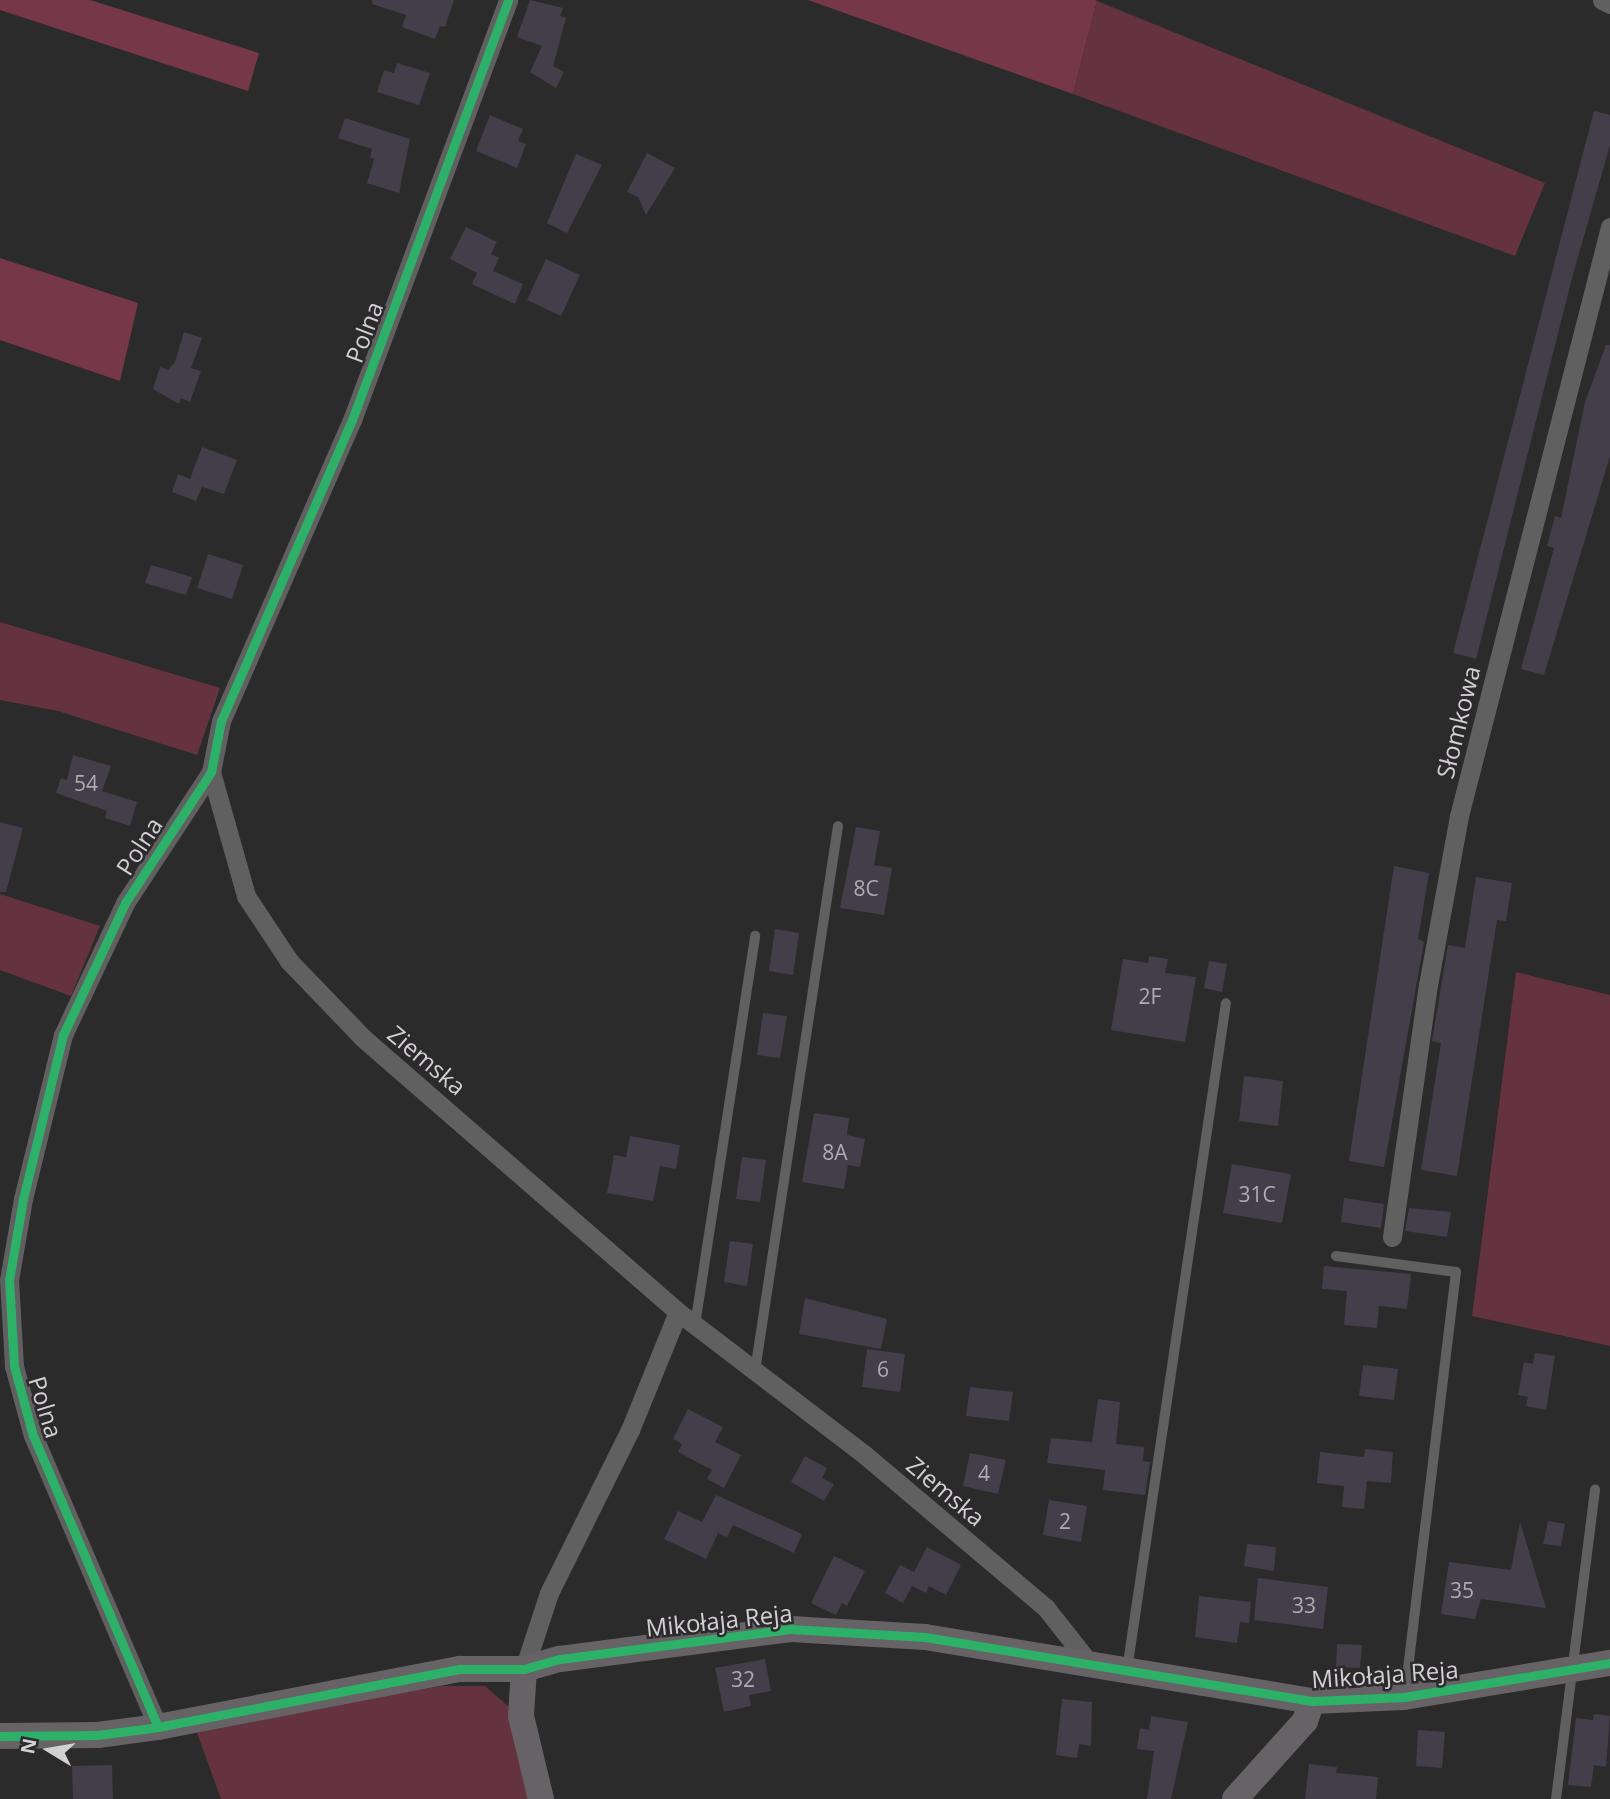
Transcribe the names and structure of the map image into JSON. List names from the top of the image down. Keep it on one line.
{"streets":{"street":["Polna","Słomkowa","Ziemska","Mikołaja Reja"]},"crossings":[["Polna","Ziemska"],["Polna","Mikołaja Reja"],["Ziemska","Mikołaja Reja"]],"house_numbers":["54","8C","2F","8A","31C","6","4","2","35","33","32"],"north":"left"}
